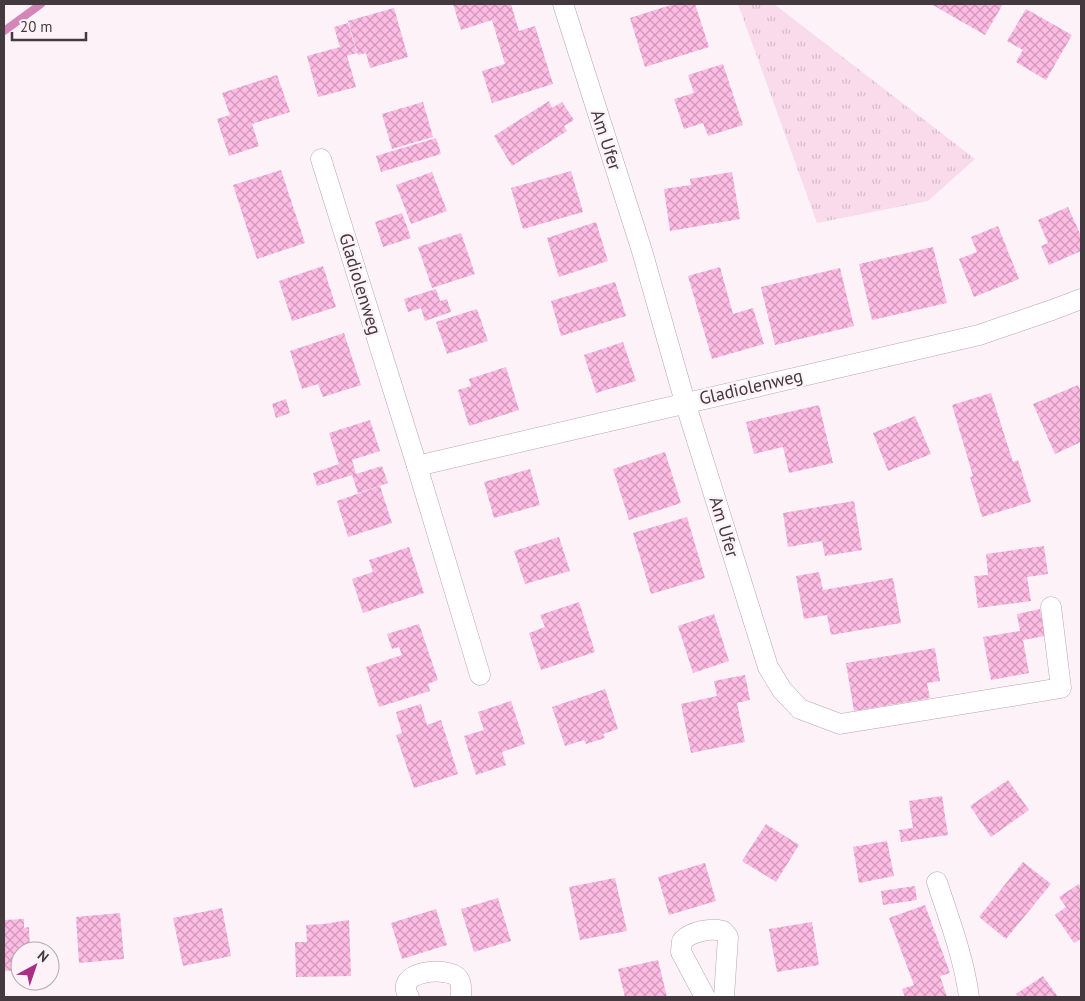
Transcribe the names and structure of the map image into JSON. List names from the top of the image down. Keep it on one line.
{"streets":{"street":["Am Ufer","Gladiolenweg"]},"crossings":[["Am Ufer","Gladiolenweg"]],"scale_bar":"20 m","north":"top right"}
